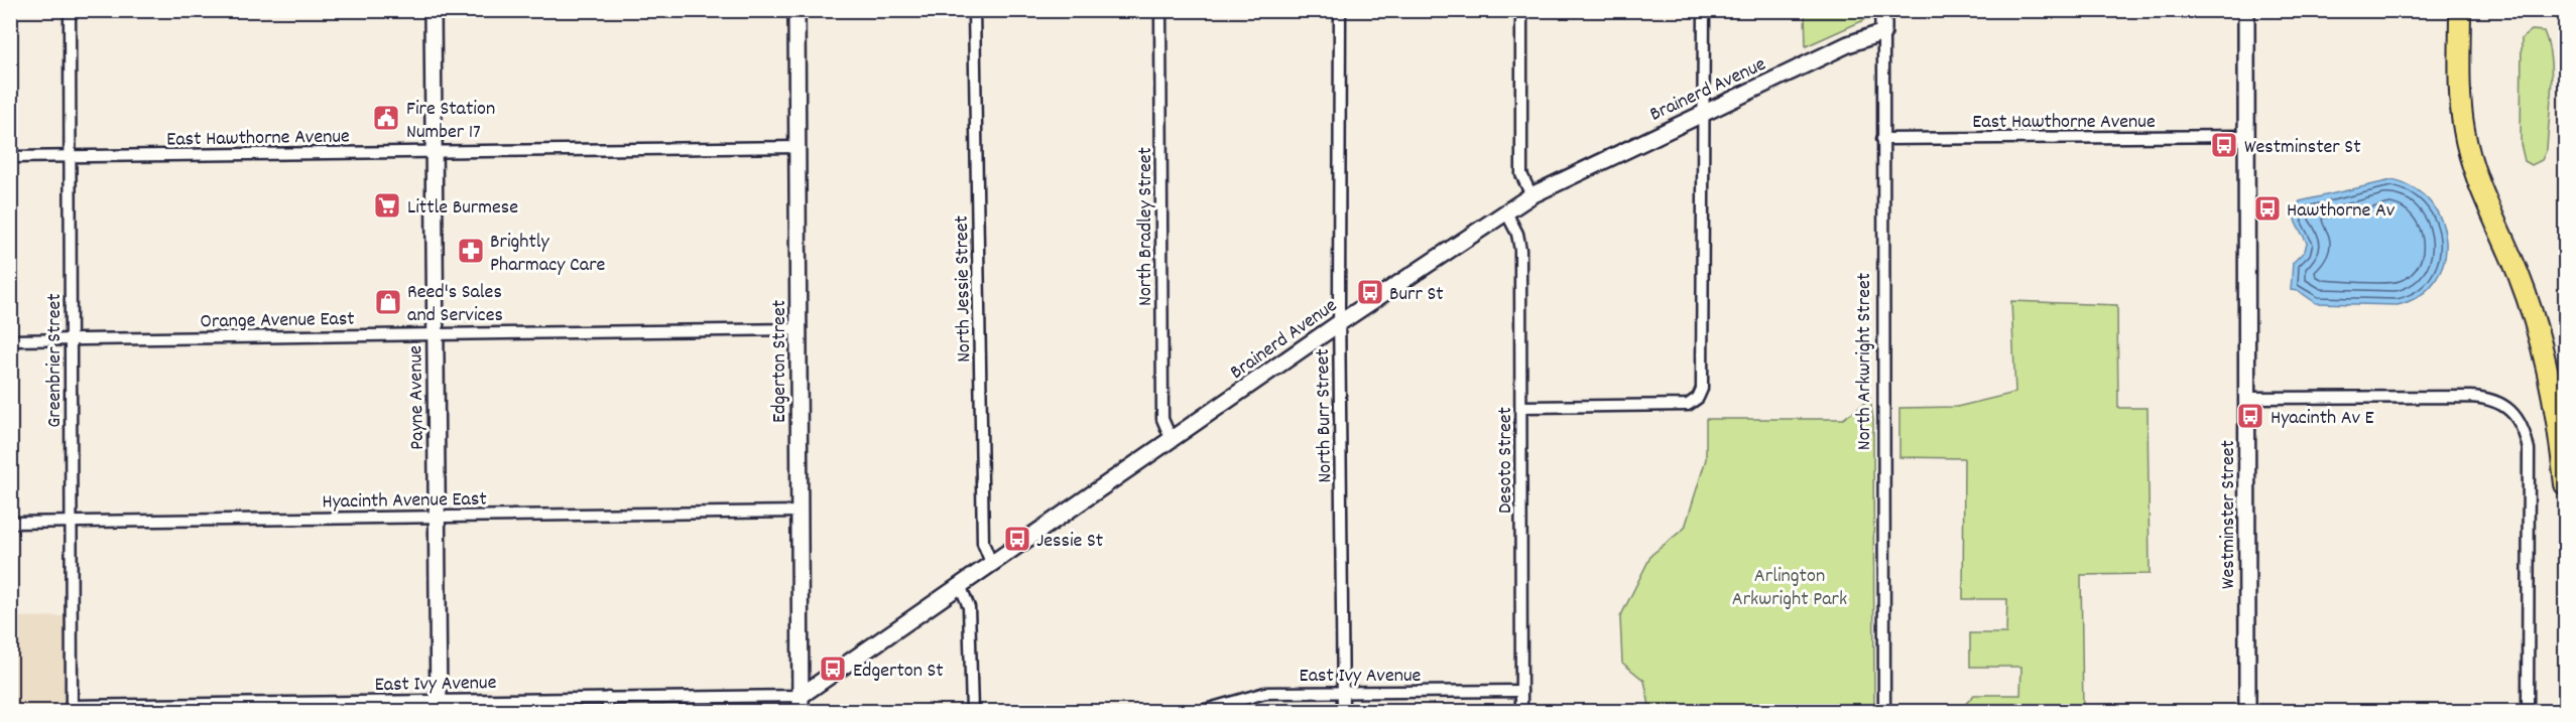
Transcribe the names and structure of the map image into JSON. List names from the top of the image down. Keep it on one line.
{"streets":{"street":["Brainerd Avenue","East Hawthorne Avenue","North Bradley Street","North Jessie Street","Orange Avenue East","Greenbrier Street","Edgerton Street","North Arkwright Street","Payne Avenue","North Burr Street","Desoto Street","Hyacinth Avenue East","Westminster Street","East Ivy Avenue"]},"crossings":[["Brainerd Avenue","North Bradley Street"],["Brainerd Avenue","North Jessie Street"],["Brainerd Avenue","Edgerton Street"],["Brainerd Avenue","North Arkwright Street"],["Brainerd Avenue","North Burr Street"],["Brainerd Avenue","Desoto Street"],["Brainerd Avenue","East Ivy Avenue"],["East Hawthorne Avenue","Greenbrier Street"],["East Hawthorne Avenue","Edgerton Street"],["East Hawthorne Avenue","North Arkwright Street"],["East Hawthorne Avenue","Payne Avenue"],["East Hawthorne Avenue","Westminster Street"],["Orange Avenue East","Greenbrier Street"],["Orange Avenue East","Edgerton Street"],["Orange Avenue East","Payne Avenue"],["Greenbrier Street","Hyacinth Avenue East"],["Greenbrier Street","East Ivy Avenue"],["Edgerton Street","Hyacinth Avenue East"],["Edgerton Street","East Ivy Avenue"],["Payne Avenue","Hyacinth Avenue East"],["Payne Avenue","East Ivy Avenue"],["North Burr Street","East Ivy Avenue"],["Desoto Street","East Ivy Avenue"]],"parks":["Arlington Arkwright Park"],"places":{"public building":["Fire Station Number 17"],"bus stop":["Westminster St","Hawthorne Av","Burr St","Hyacinth Av E","Jessie St","Edgerton St"],"supermarket":["Little Burmese"],"pharmacy":["Brightly Pharmacy Care"],"shop":["Reed's Sales and Services"]}}
